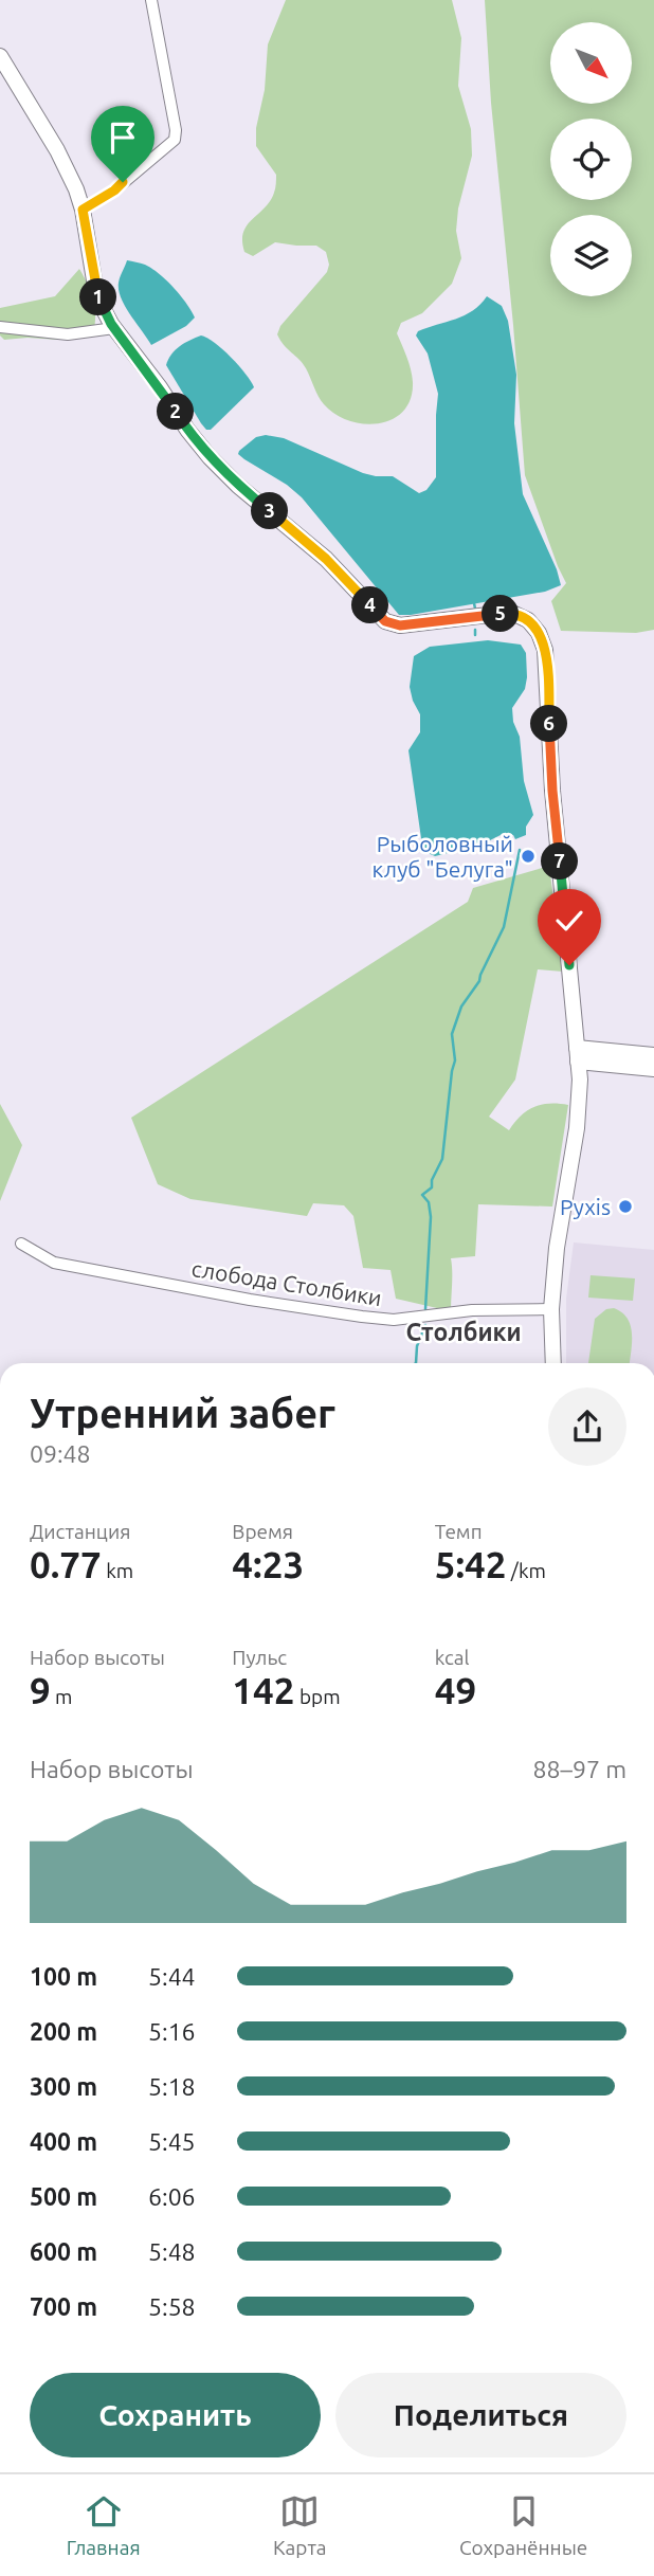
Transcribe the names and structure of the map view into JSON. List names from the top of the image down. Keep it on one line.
{"streets":{"street":["слобода Столбики"]},"districts":["Столбики"],"places":["Рыболовный клуб \"Белуга\"","Pyxis"],"north":"bottom right","page":{"pins":["1","2","3","4","5","6","7"],"heading":["Утренний забег","09:48"],"stats":[["Дистанция","0.77 km"],["Время","4:23"],["Темп","5:42 /km"],["Набор высоты","9 m"],["Пульс","142 bpm"],["kcal","49"]],"chart":["Набор высоты","88–97 m"],"list":[{"name":"100 m","note":"5:44"},{"name":"200 m","note":"5:16"},{"name":"300 m","note":"5:18"},{"name":"400 m","note":"5:45"},{"name":"500 m","note":"6:06"},{"name":"600 m","note":"5:48"},{"name":"700 m","note":"5:58"}],"buttons":["Сохранить","Поделиться"],"tabs":["Главная","Карта","Сохранённые"]}}
